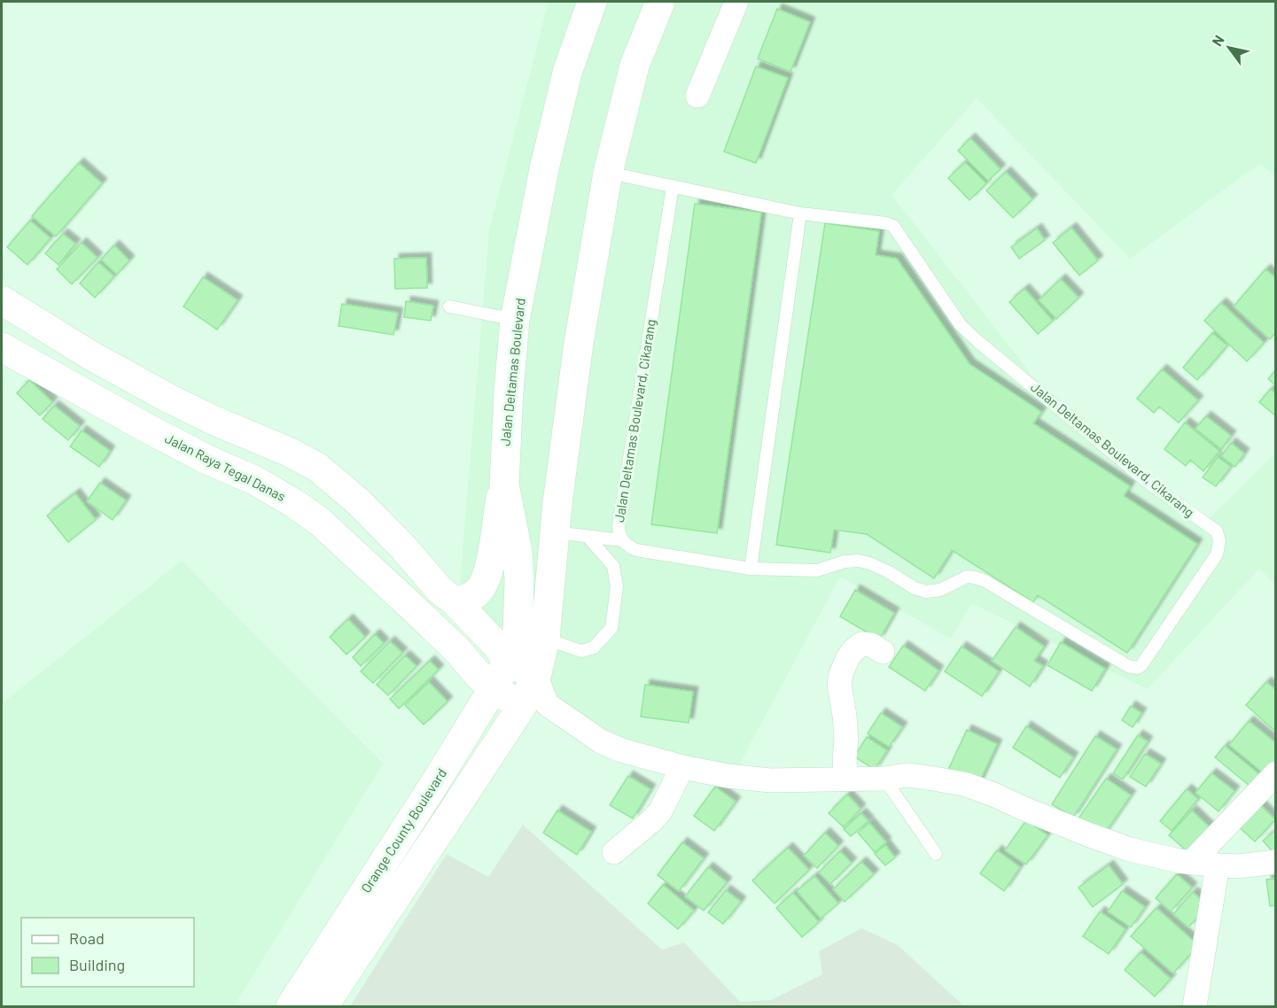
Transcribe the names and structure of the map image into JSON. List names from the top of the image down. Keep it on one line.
{"streets":{"main road":["Jalan Deltamas Boulevard","Jalan Raya Tegal Danas","Orange County Boulevard"],"lane":["Jalan Deltamas Boulevard, Cikarang"]},"crossings":[["Jalan Deltamas Boulevard","Orange County Boulevard"],["Jalan Raya Tegal Danas","Orange County Boulevard"]],"legend":["Road","Building"],"north":"top left"}
